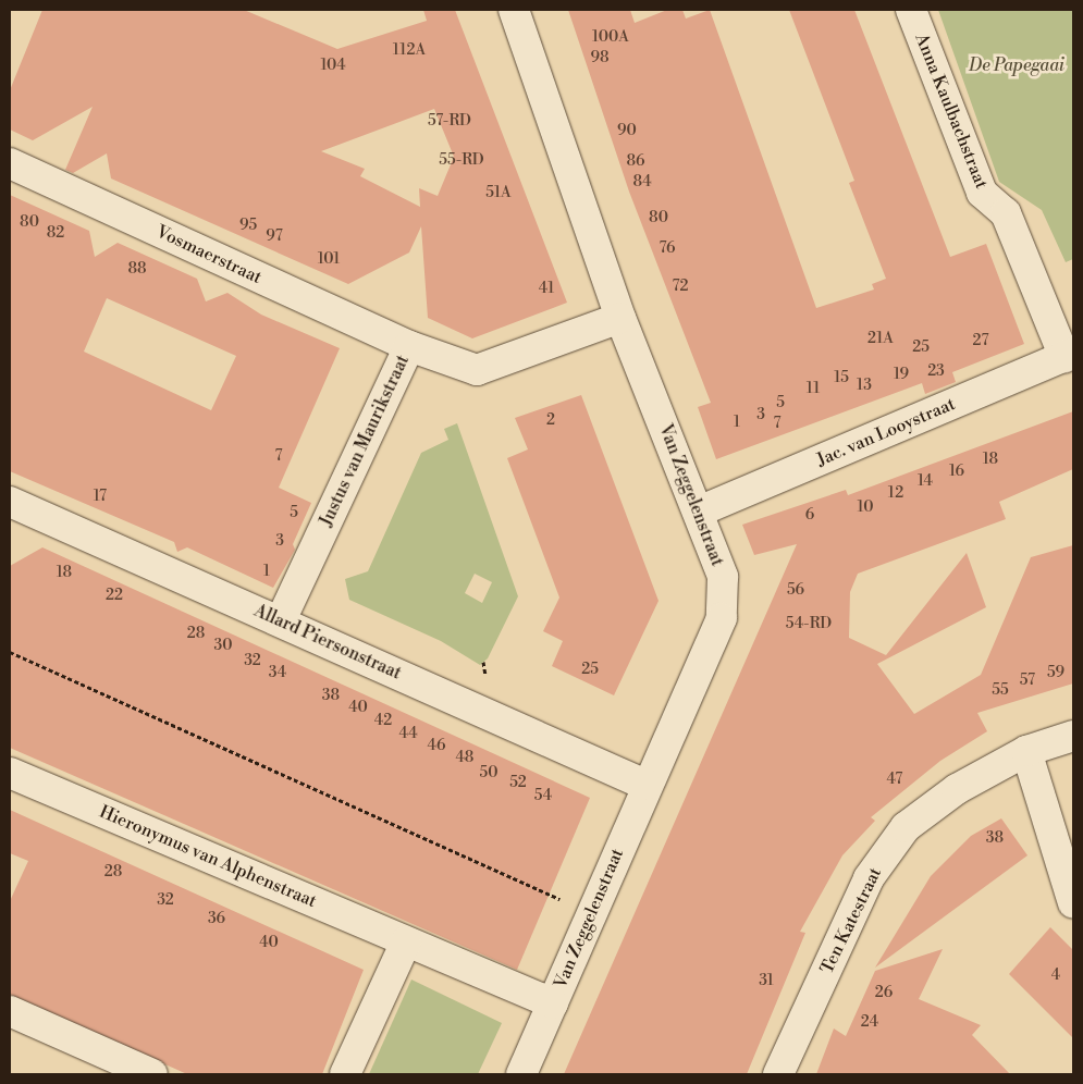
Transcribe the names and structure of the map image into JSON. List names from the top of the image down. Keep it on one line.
{"streets":{"street":["Anna Kaulbachstraat","Vosmaerstraat","Jac. van Looystraat","Justus van Maurikstraat","Van Zeggelenstraat","Allard Piersonstraat","Hieronymus van Alphenstraat","Ten Katestraat"]},"crossings":[["Anna Kaulbachstraat","Jac. van Looystraat"],["Vosmaerstraat","Justus van Maurikstraat"],["Jac. van Looystraat","Van Zeggelenstraat"],["Justus van Maurikstraat","Van Zeggelenstraat"],["Justus van Maurikstraat","Allard Piersonstraat"],["Van Zeggelenstraat","Allard Piersonstraat"],["Van Zeggelenstraat","Hieronymus van Alphenstraat"]],"parks":["De Papegaai"],"house_numbers":["100A","112A","98","104","57-RD","90","55-RD","86","84","51A","80","80","95","82","97","76","101","88","72","41","21A","27","25","23","19","15","13","11","5","3","2","1","7","7","18","16","14","12","17","10","5","6","3","1","18","56","22","54-RD","28","30","32","25","34","59","57","55","38","40","42","44","46","48","50","47","52","54","38","28","32","36","40","4","31","26","24"]}
